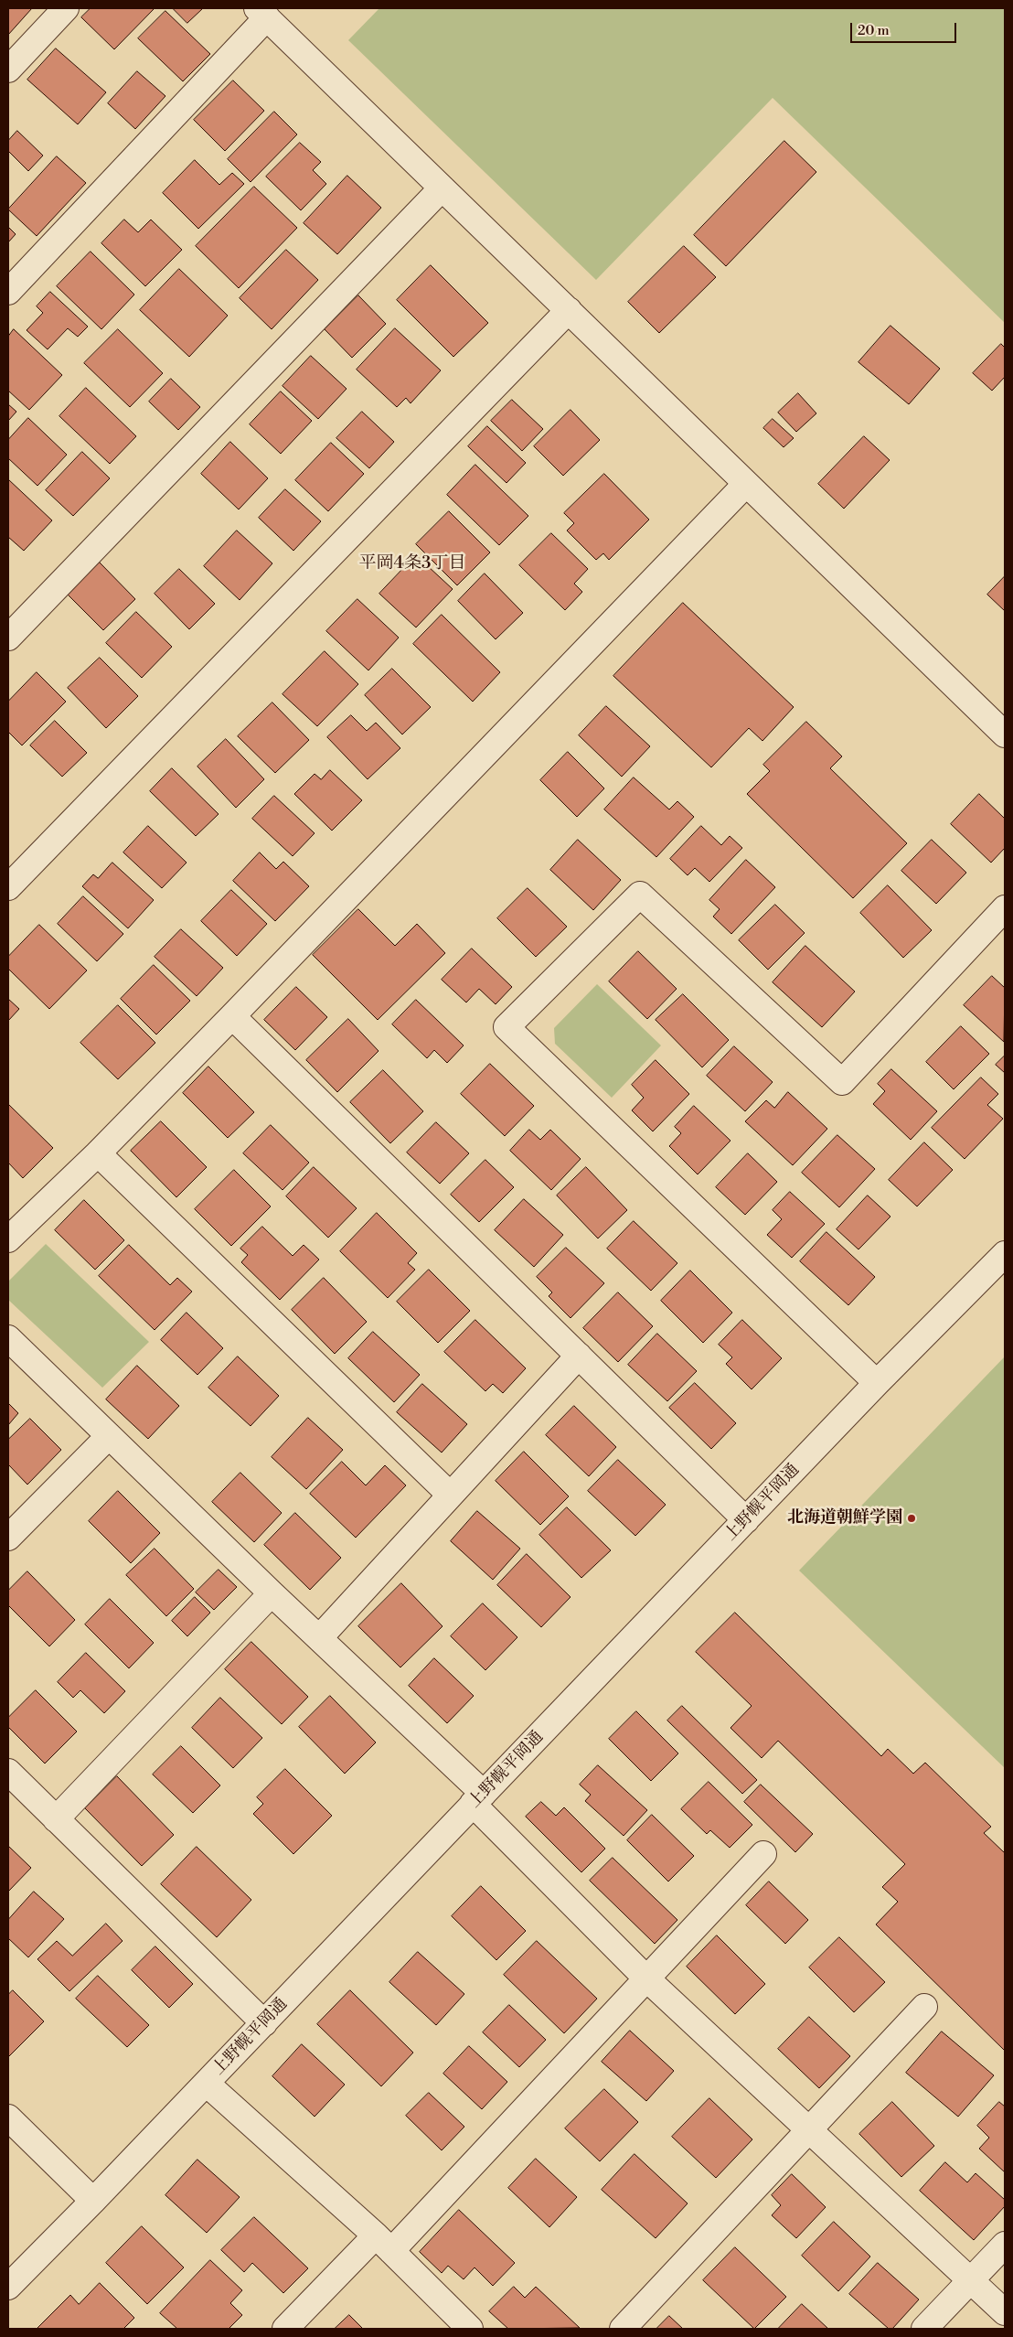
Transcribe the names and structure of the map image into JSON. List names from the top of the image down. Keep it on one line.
{"streets":{"street":["上野幌平岡通"]},"districts":["平岡4条3丁目"],"places":["北海道朝鮮学園"],"scale_bar":"20 m"}
